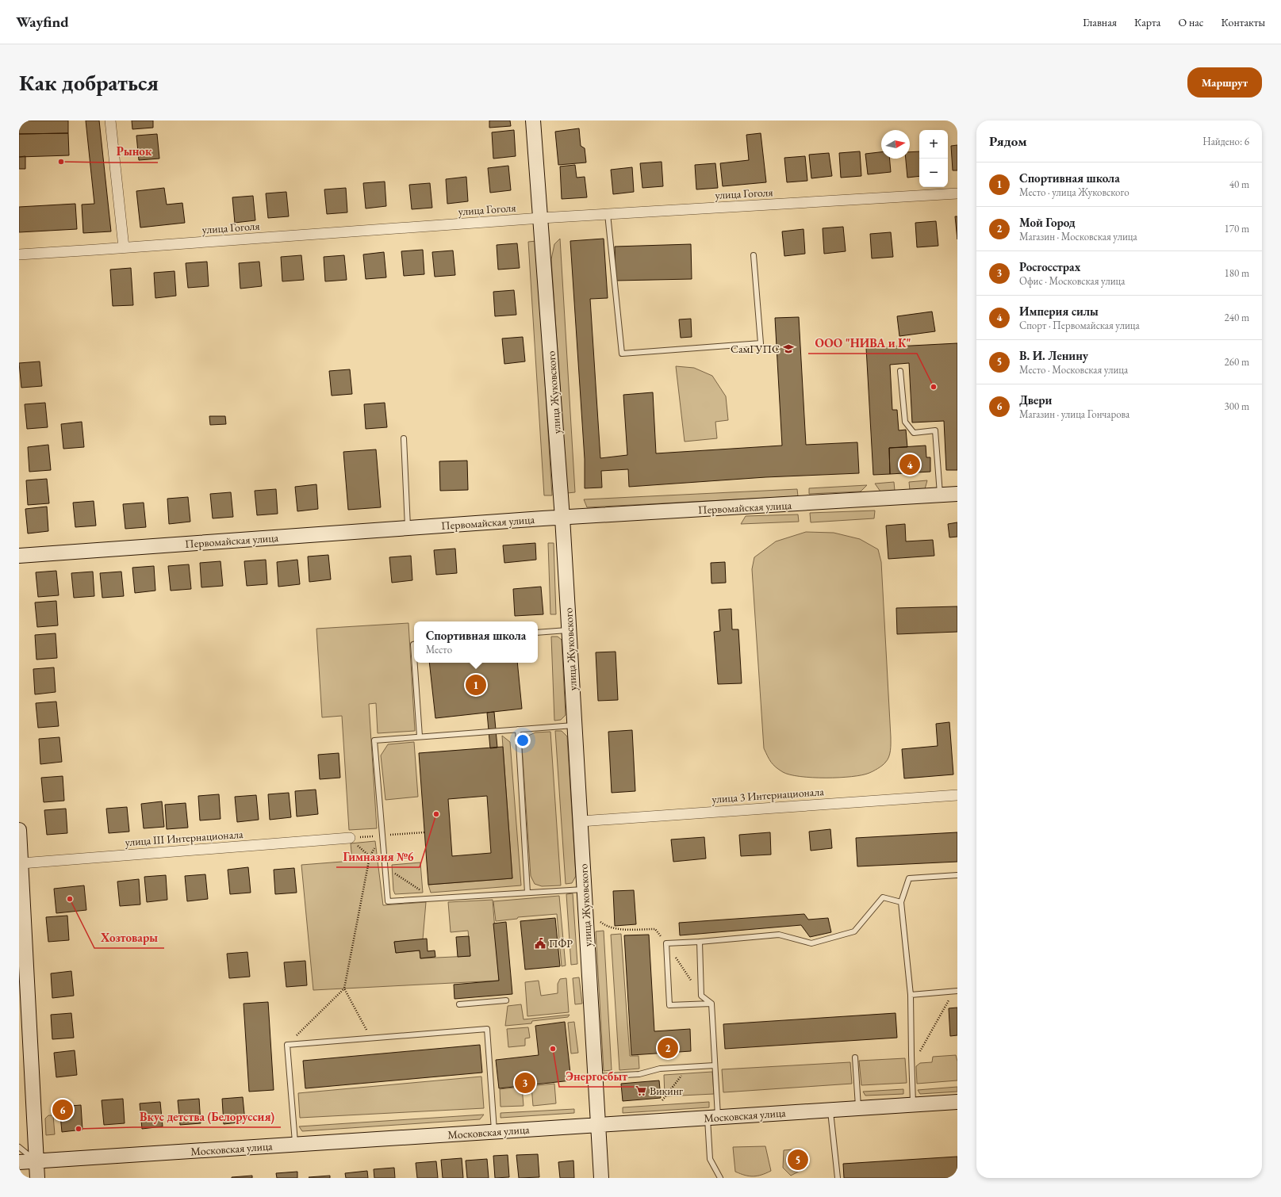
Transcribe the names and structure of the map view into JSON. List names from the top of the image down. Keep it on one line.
{"streets":{"street":["улица Гоголя","улица Жуковского","Первомайская улица","улица 3 Интернационала","улица III Интернационала","Московская улица"]},"crossings":[["улица Гоголя","улица Жуковского"],["улица Жуковского","Первомайская улица"],["улица Жуковского","улица 3 Интернационала"],["улица Жуковского","Московская улица"]],"places":{"other":["Рынок","OOO \"НИВА и К\"","Гимназия №6","Хозтовары","Энергосбыт","Вкус детства (Белоруссия)"],"school or university":["СамГУПС"],"public building":["ПФР"],"supermarket":["Викинг"]},"north":"right","page":{"header":"Wayfind","nav":["Главная","Карта","О нас","Контакты"],"buttons":"Маршрут","title":"Как добраться","heading":["Рядом","Найдено: 6"],"map_buttons":["+","−"],"list":[{"mark":"1","name":"Спортивная школа","note":"Место · улица Жуковского","value":"40 m"},{"mark":"2","name":"Мой Город","note":"Магазин · Московская улица","value":"170 m"},{"mark":"3","name":"Росгосстрах","note":"Офис · Московская улица","value":"180 m"},{"mark":"4","name":"Империя силы","note":"Спорт · Первомайская улица","value":"240 m"},{"mark":"5","name":"В. И. Ленину","note":"Место · Московская улица","value":"260 m"},{"mark":"6","name":"Двери","note":"Магазин · улица Гончарова","value":"300 m"}],"pins":["4","1","2","3","6","5"],"popup":["Спортивная школа","Место"]}}
